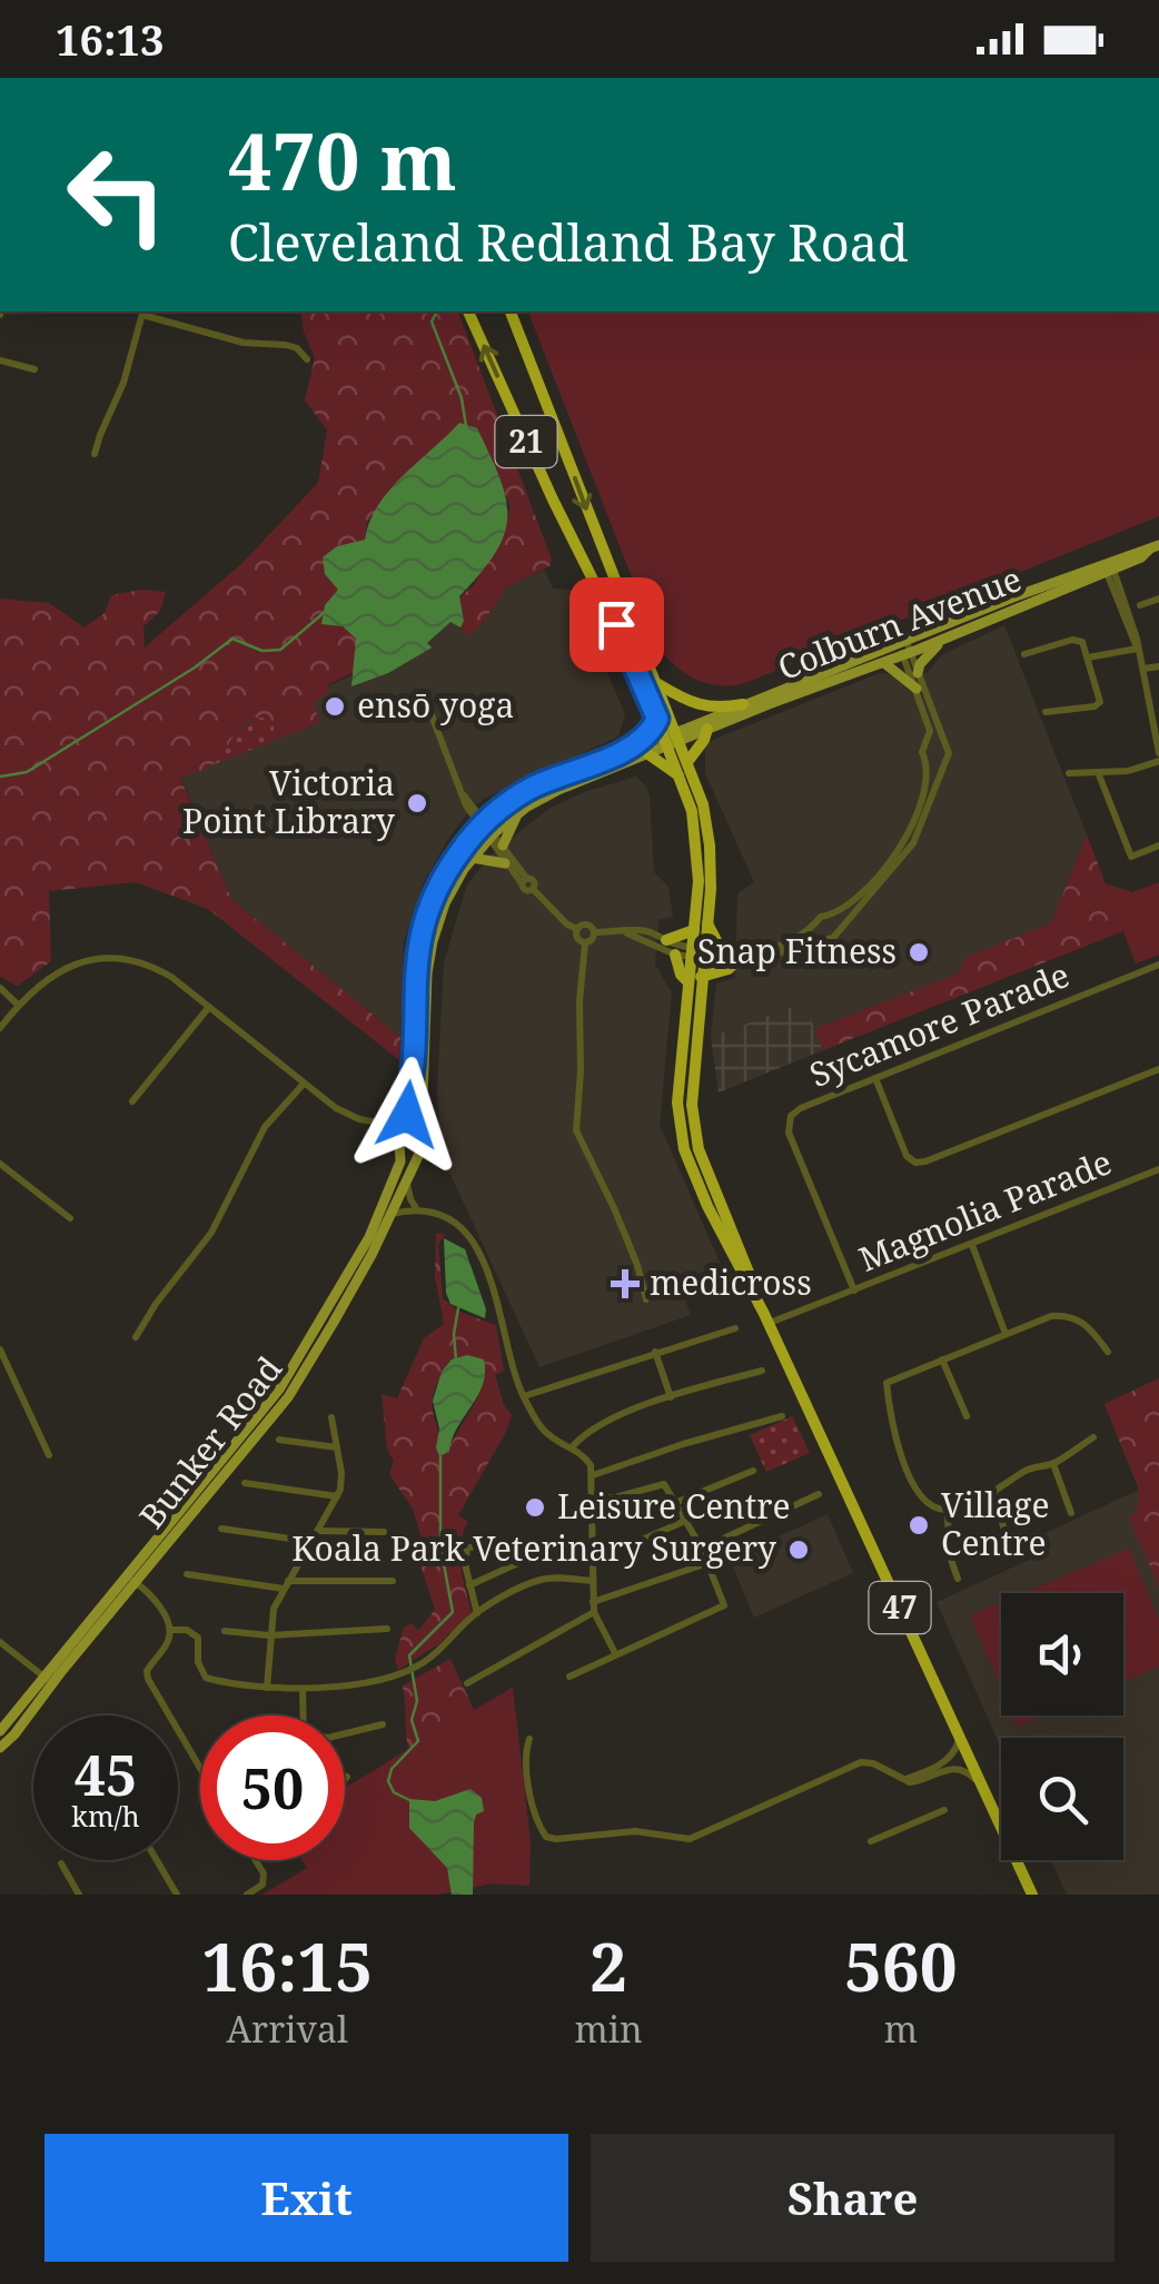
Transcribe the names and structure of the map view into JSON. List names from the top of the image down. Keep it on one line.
{"streets":{"highway":["21","47"],"main road":["Colburn Avenue","Bunker Road"],"street":["Sycamore Parade","Magnolia Parade"]},"crossings":[["21","Colburn Avenue"],["21","47"],["Colburn Avenue","47"],["Sycamore Parade","Magnolia Parade"],["Magnolia Parade","47"]],"places":{"other":["ensō yoga","Victoria Point Library","Snap Fitness","Leisure Centre","Village Centre","Koala Park Veterinary Surgery"],"health":["medicross"]},"page":{"status":"16:13","turn":["470 m","Cleveland Redland Bay Road"],"speed":"45 km/h","limit":"50","eta":["16:15","Arrival","2","min","560","m"],"buttons":["Exit","Share"]}}
